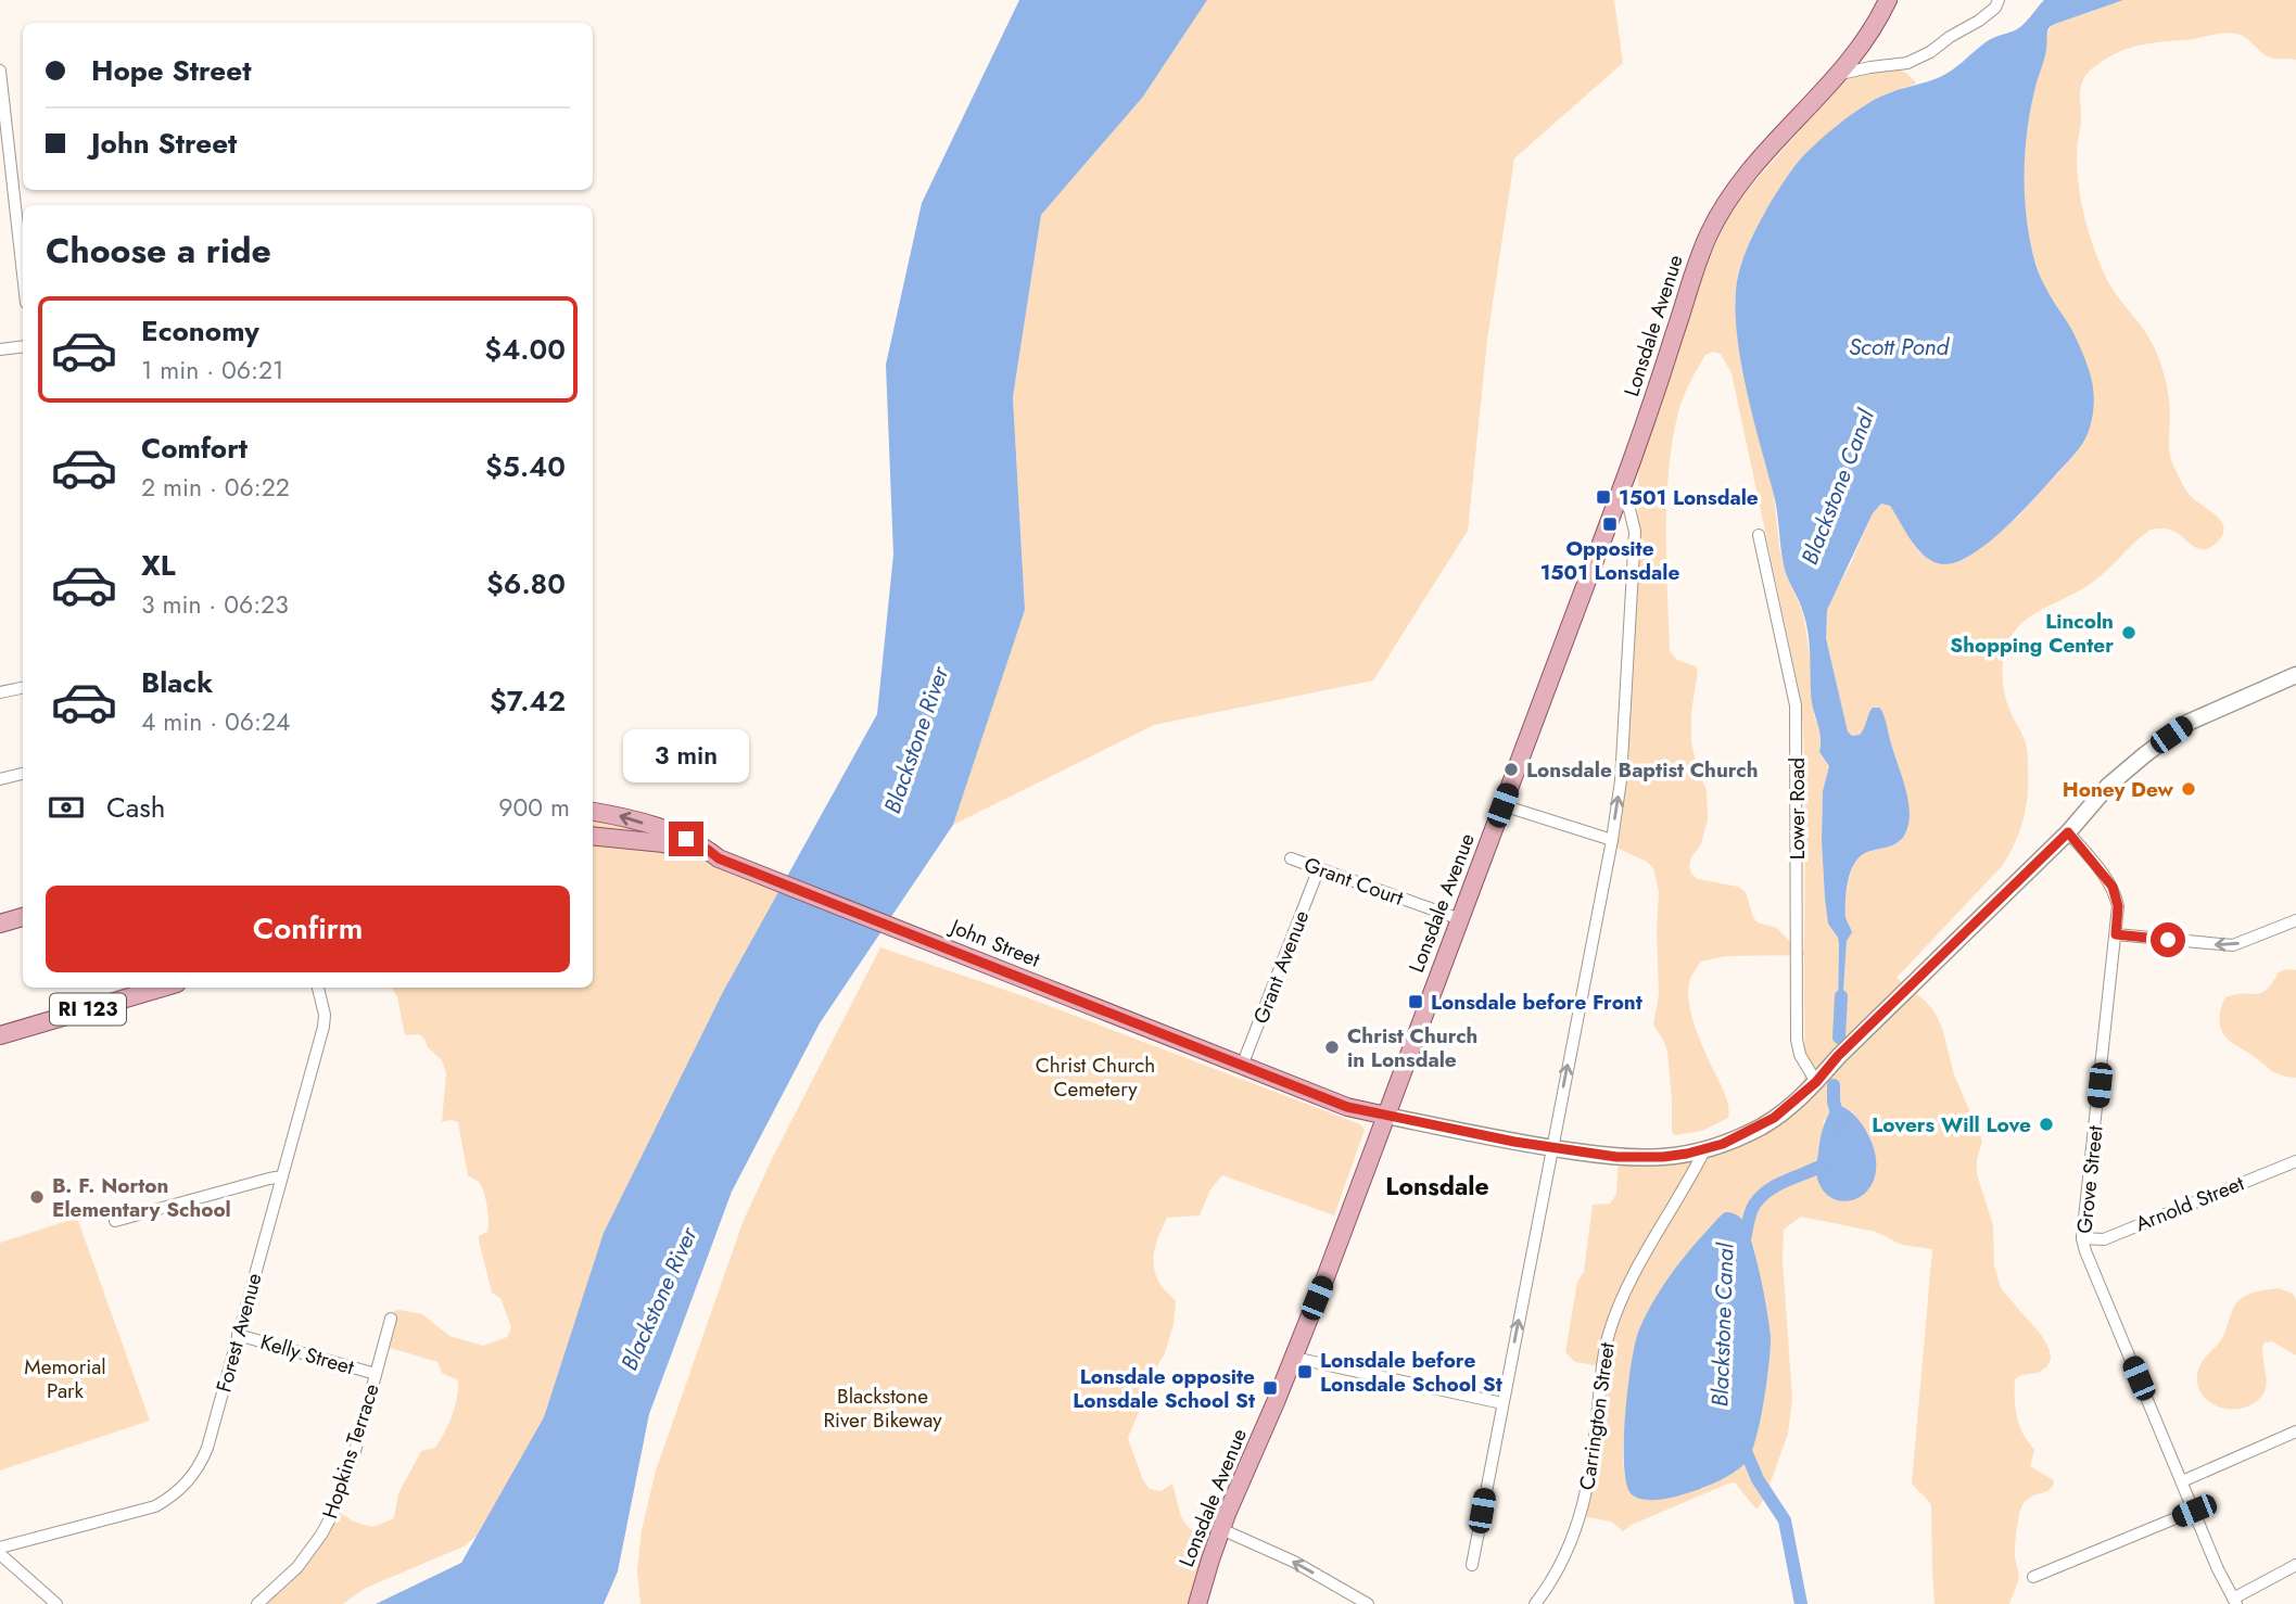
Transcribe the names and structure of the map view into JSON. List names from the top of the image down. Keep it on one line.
{"streets":{"main road":["Lonsdale Avenue","John Street","RI 123"],"street":["Lower Road","Grant Court","Grant Avenue","Grove Street","Arnold Street","Forest Avenue","Kelly Street","Carrington Street","Hopkins Terrace"]},"crossings":[["Lonsdale Avenue","Grant Court"],["Lonsdale Avenue","John Street"],["Grant Court","Grant Avenue"],["John Street","Grant Avenue"],["Grove Street","Arnold Street"],["Forest Avenue","Kelly Street"],["Kelly Street","Hopkins Terrace"]],"districts":["Lonsdale"],"water":["Scott Pond","Blackstone Canal","Blackstone River"],"parks":["Christ Church Cemetery","Memorial Park","Blackstone River Bikeway"],"places":{"transit":["1501 Lonsdale","Opposite 1501 Lonsdale","Lonsdale before Front","Lonsdale before Lonsdale School St","Lonsdale opposite Lonsdale School St"],"other":["Lincoln Shopping Center","Lonsdale Baptist Church","Honey Dew","Christ Church in Lonsdale","Lovers Will Love","B. F. Norton Elementary School"]},"page":{"banner":["Hope Street","John Street"],"heading":"Choose a ride","list":[{"name":"Economy","note":"1 min · 06:21","value":"$4.00"},{"name":"Comfort","note":"2 min · 06:22","value":"$5.40"},{"name":"XL","note":"3 min · 06:23","value":"$6.80"},{"name":"Black","note":"4 min · 06:24","value":"$7.42"}],"bubble":"3 min","pay":["Cash","900 m"],"buttons":"Confirm"}}
